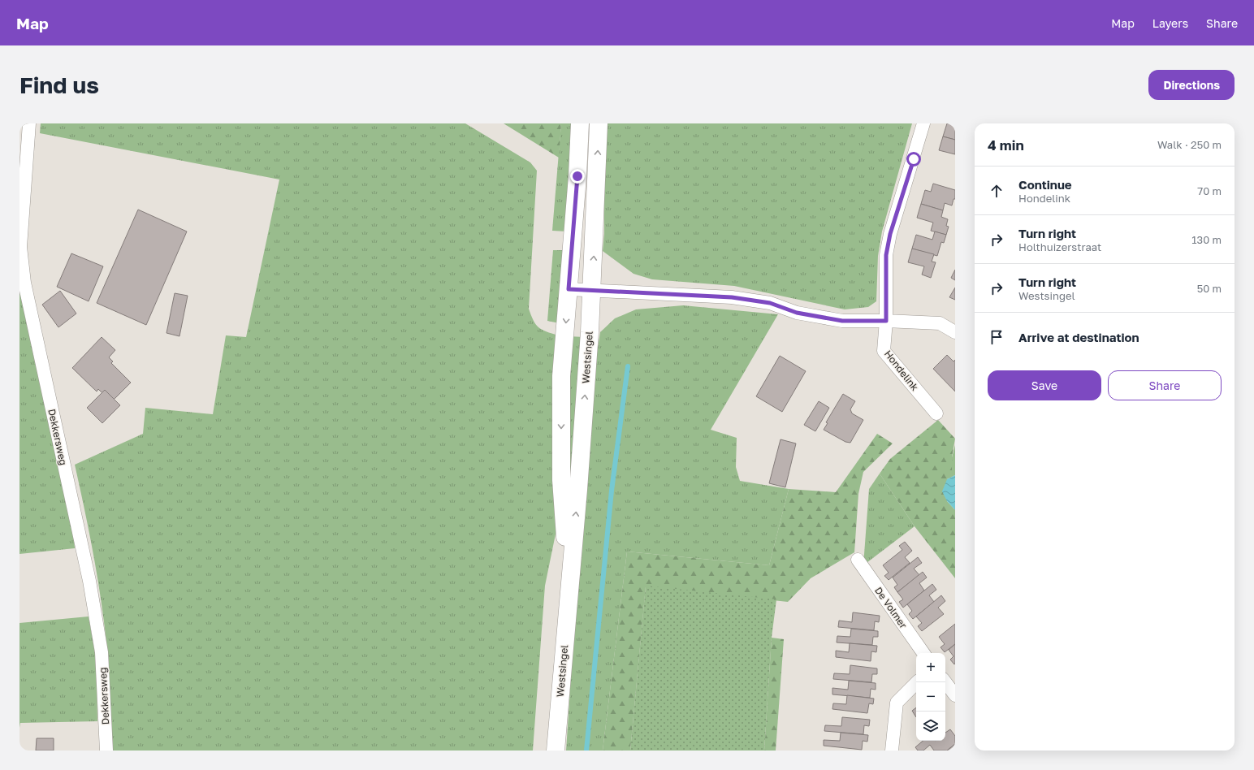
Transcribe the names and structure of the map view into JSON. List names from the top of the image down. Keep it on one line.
{"streets":{"main road":["Westsingel"],"street":["Hondelink","Dekkersweg","De Volmer"]},"page":{"header":"Map","nav":["Map","Layers","Share"],"buttons":["Directions",["Save","Share"]],"title":"Find us","heading":["4 min","Walk · 250 m"],"list":[["Continue","Hondelink","70 m"],["Turn right","Holthuizerstraat","130 m"],["Turn right","Westsingel","50 m"],"Arrive at destination"],"map_buttons":["+","−"]}}
